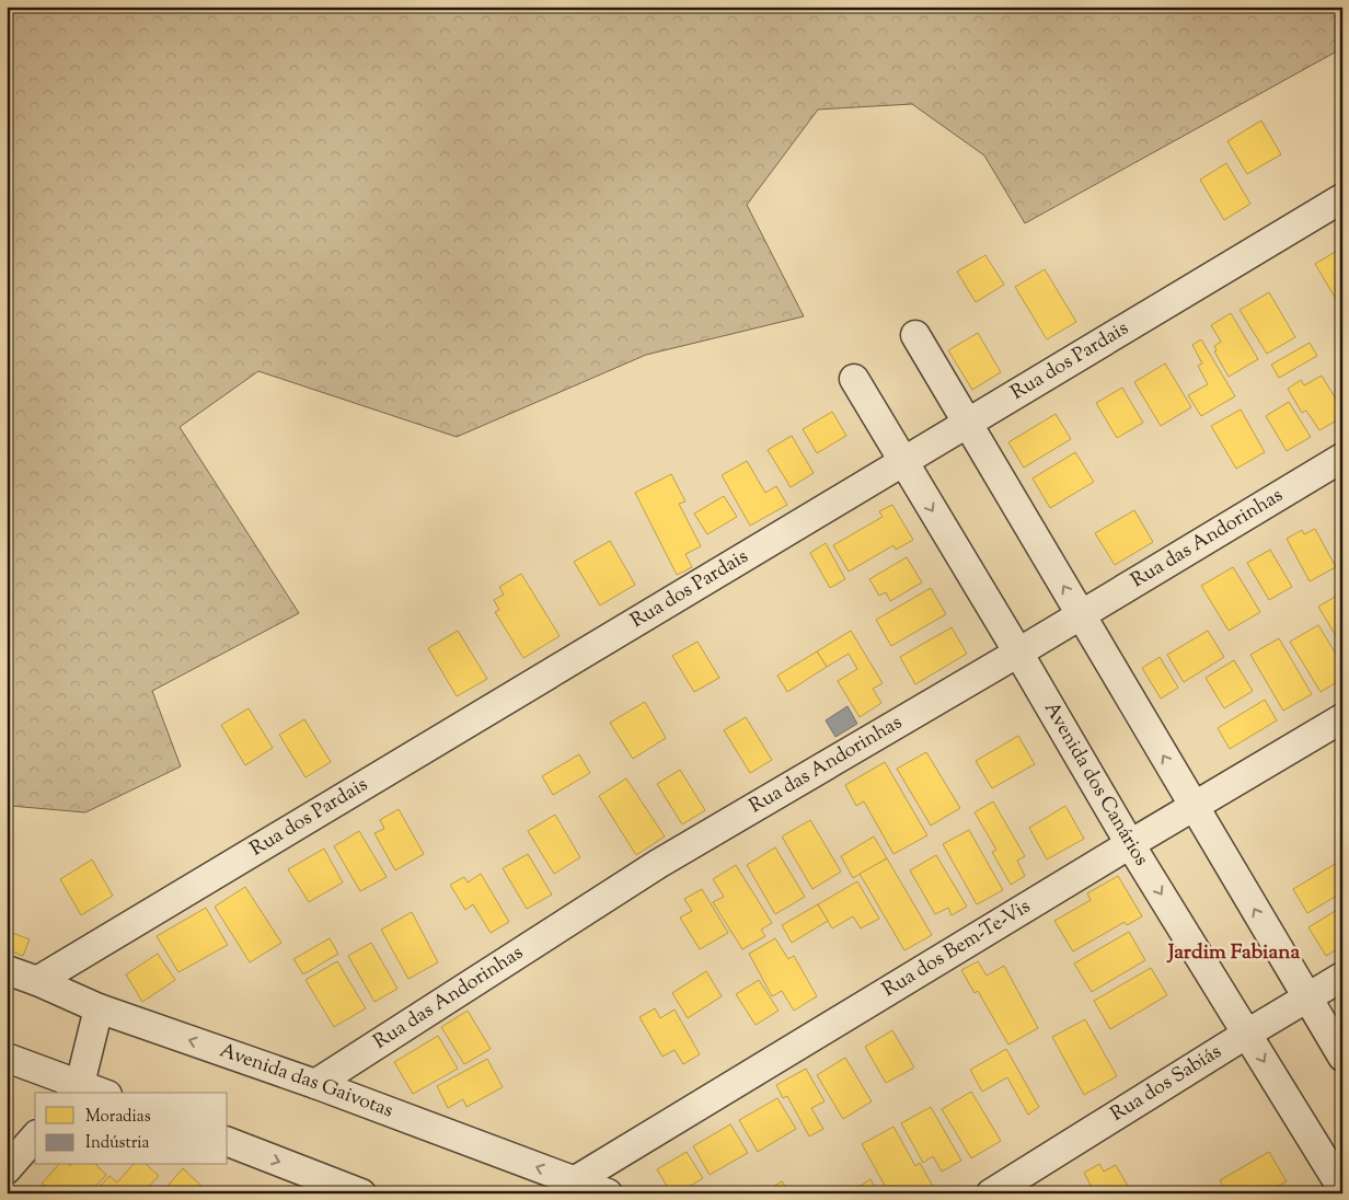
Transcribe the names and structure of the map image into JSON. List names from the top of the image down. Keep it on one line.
{"streets":{"street":["Rua dos Pardais","Rua das Andorinhas","Avenida dos Canários","Rua dos Bem-Te-Vis","Avenida das Gaivotas","Rua dos Sabiás"]},"crossings":[["Rua dos Pardais","Avenida dos Canários"],["Rua dos Pardais","Avenida das Gaivotas"],["Rua das Andorinhas","Avenida dos Canários"],["Rua das Andorinhas","Avenida das Gaivotas"],["Avenida dos Canários","Rua dos Bem-Te-Vis"],["Avenida dos Canários","Rua dos Sabiás"],["Rua dos Bem-Te-Vis","Avenida das Gaivotas"]],"districts":["Jardim Fabiana"],"legend":["Moradias","Indústria"]}
